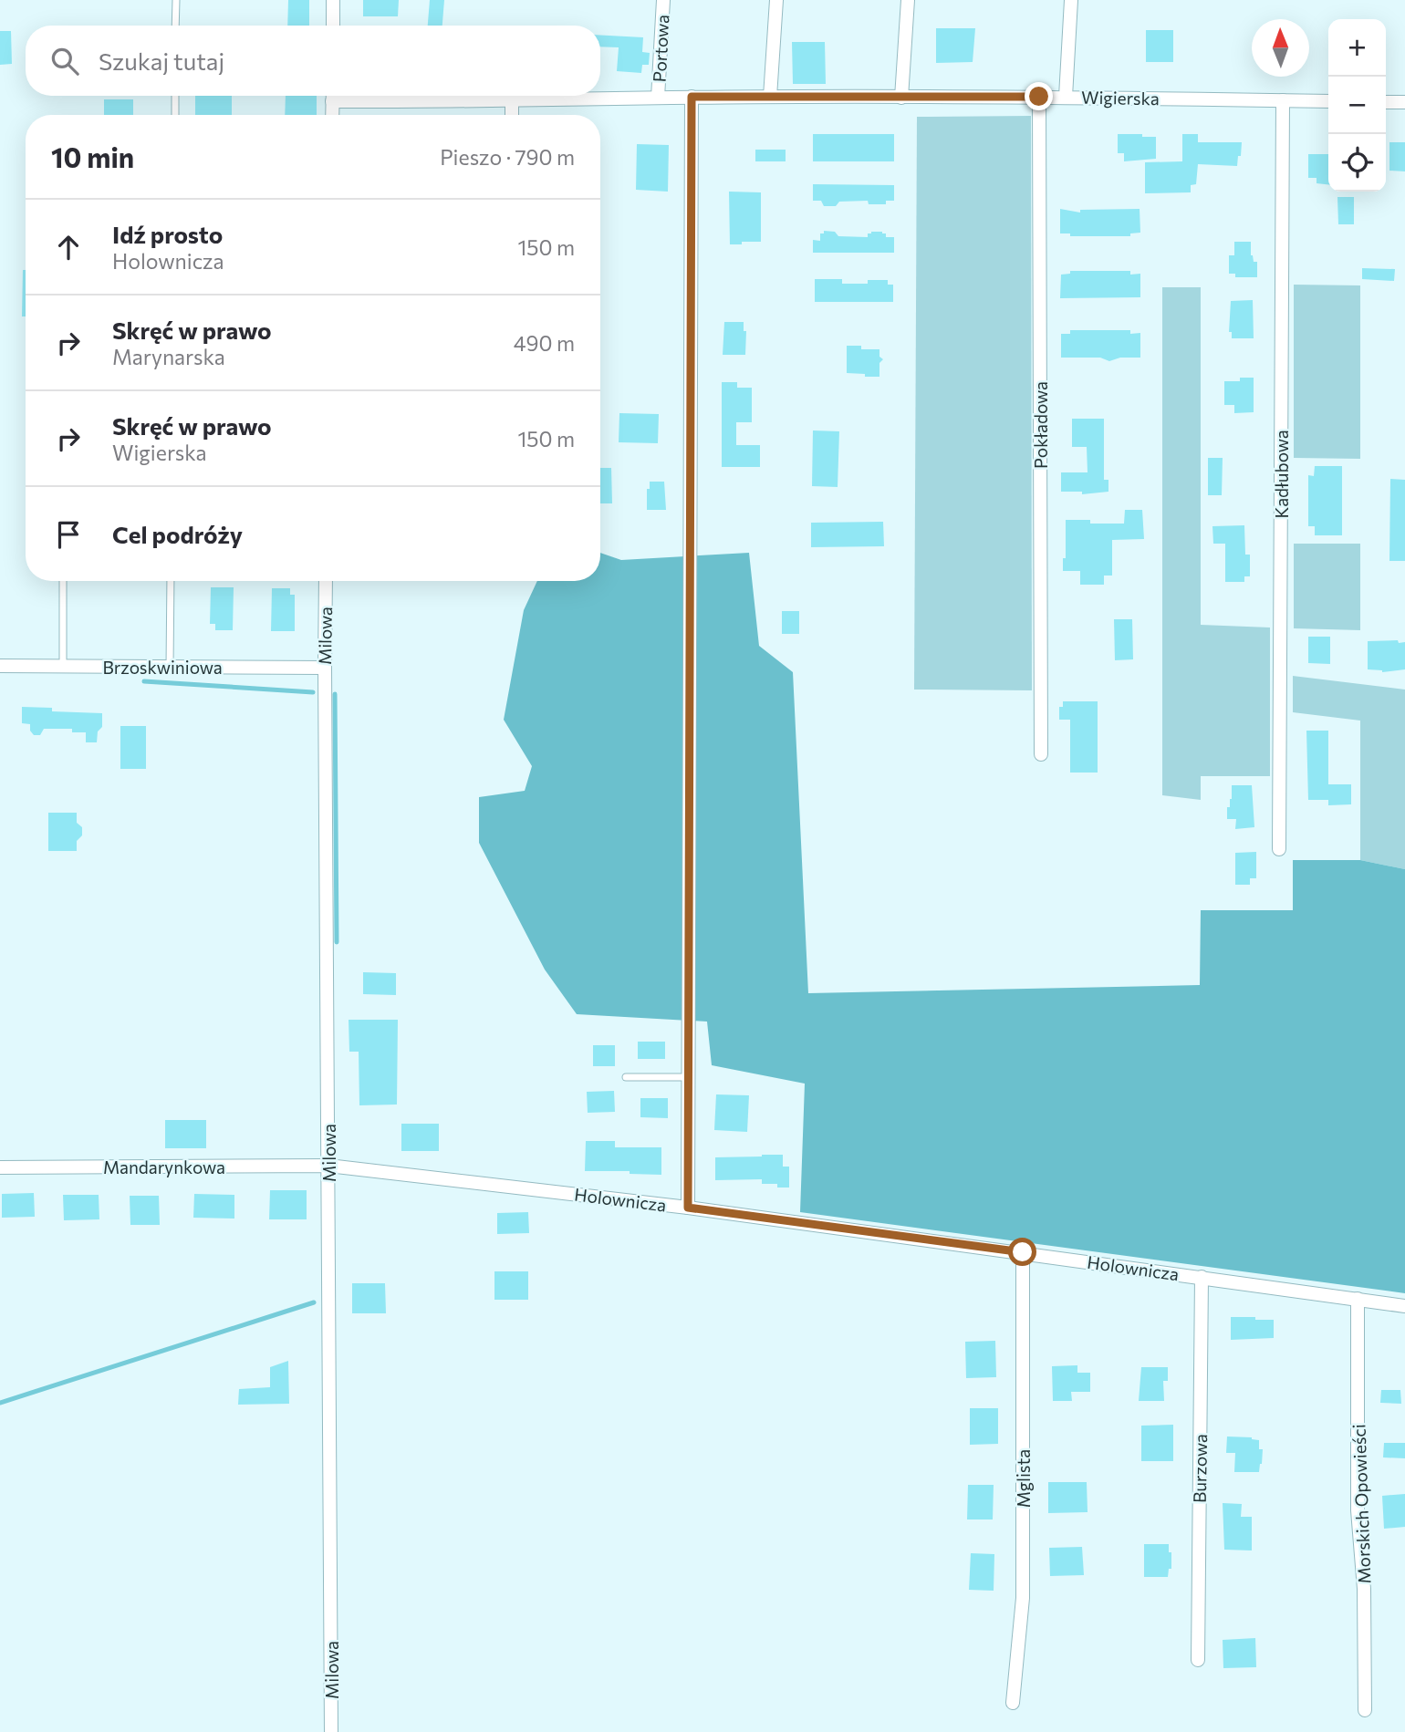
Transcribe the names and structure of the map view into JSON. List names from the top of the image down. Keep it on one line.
{"streets":{"street":["Portowa","Wigierska","Pokładowa","Kadłubowa","Milowa","Brzoskwiniowa","Mandarynkowa","Holownicza","Burzowa","Mglista","Morskich Opowieści"]},"crossings":[["Portowa","Wigierska"],["Wigierska","Pokładowa"],["Wigierska","Kadłubowa"],["Milowa","Brzoskwiniowa"],["Milowa","Mandarynkowa"],["Milowa","Holownicza"],["Mandarynkowa","Holownicza"],["Holownicza","Burzowa"],["Holownicza","Mglista"],["Holownicza","Morskich Opowieści"]],"north":"top","page":{"map_buttons":["+","−"],"search":"Szukaj tutaj","heading":["10 min","Pieszo · 790 m"],"list":[["Idź prosto","Holownicza","150 m"],["Skręć w prawo","Marynarska","490 m"],["Skręć w prawo","Wigierska","150 m"],"Cel podróży"]}}
